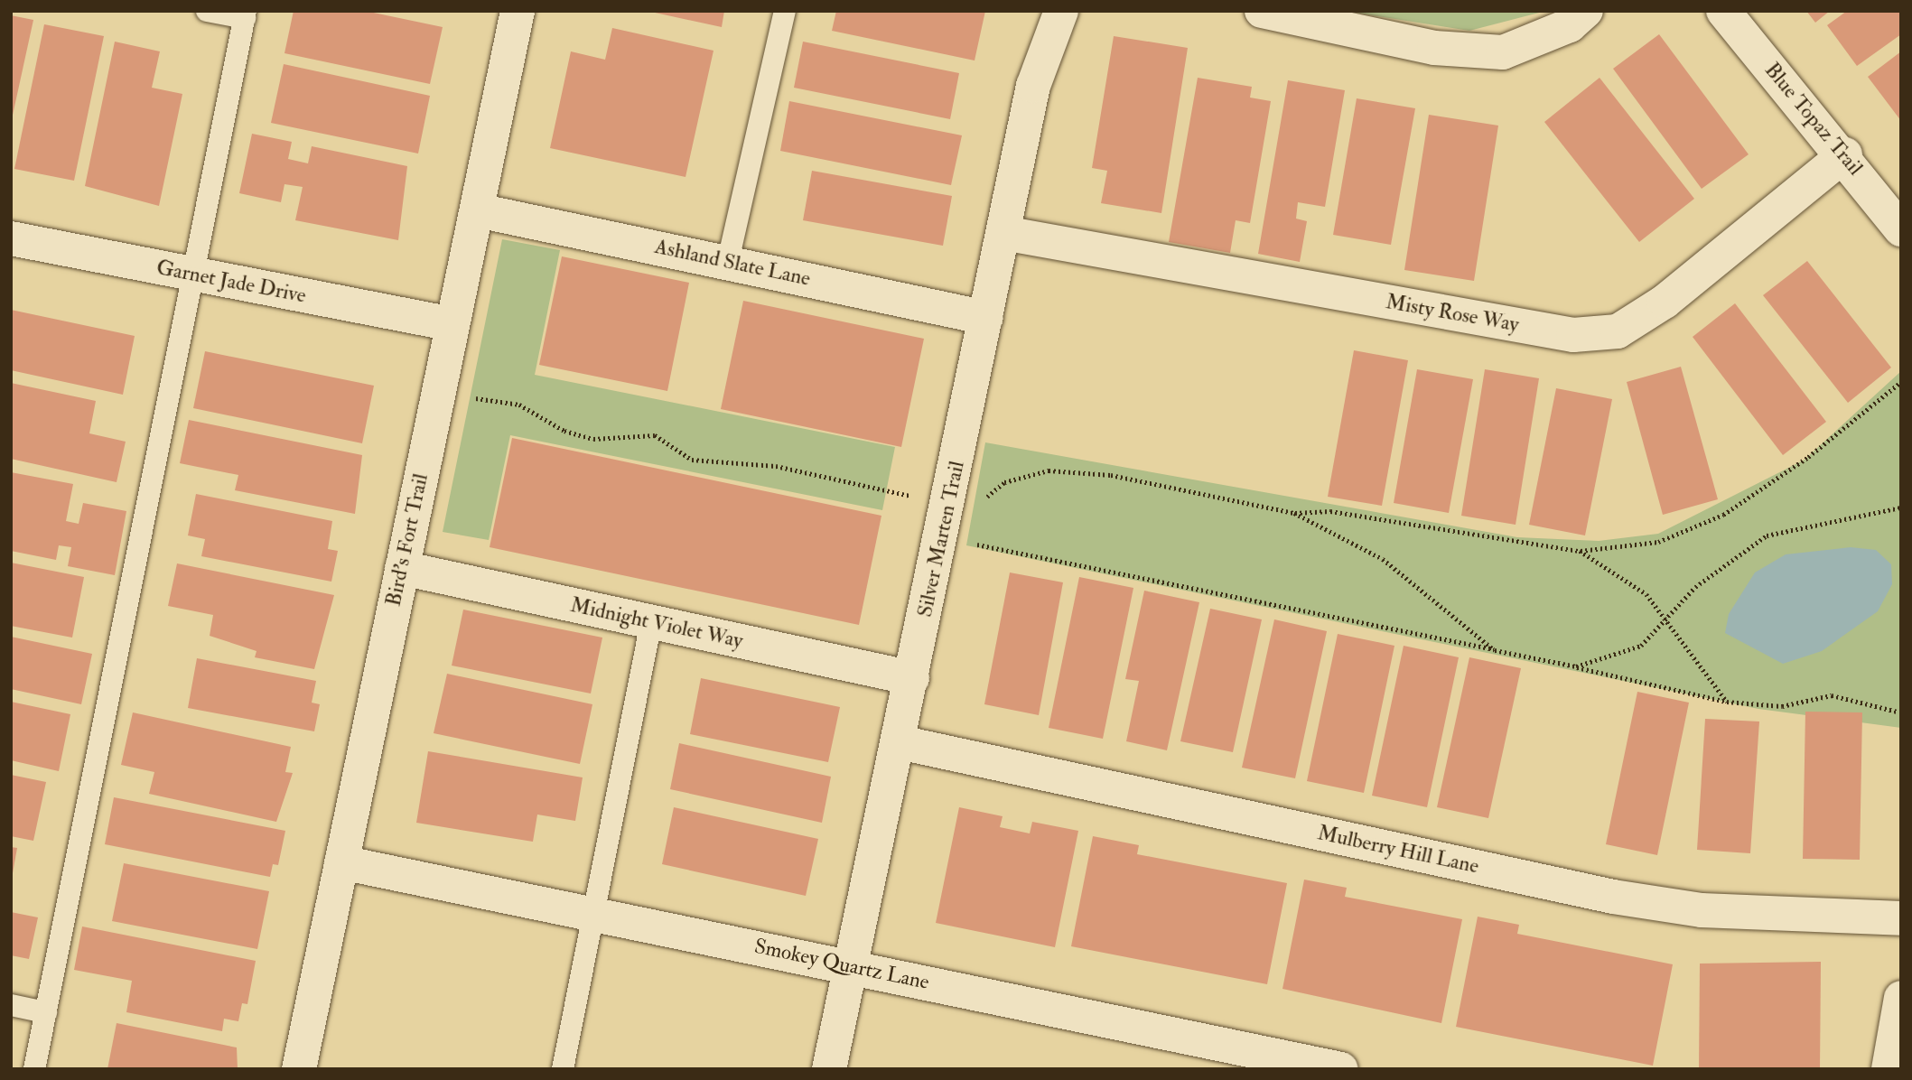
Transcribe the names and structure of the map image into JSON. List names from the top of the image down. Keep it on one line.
{"streets":{"street":["Blue Topaz Trail","Ashland Slate Lane","Garnet Jade Drive","Misty Rose Way","Silver Marten Trail","Bird's Fort Trail","Midnight Violet Way","Mulberry Hill Lane","Smokey Quartz Lane"]},"crossings":[["Blue Topaz Trail","Misty Rose Way"],["Ashland Slate Lane","Silver Marten Trail"],["Ashland Slate Lane","Bird's Fort Trail"],["Garnet Jade Drive","Bird's Fort Trail"],["Misty Rose Way","Silver Marten Trail"],["Silver Marten Trail","Midnight Violet Way"],["Silver Marten Trail","Mulberry Hill Lane"],["Silver Marten Trail","Smokey Quartz Lane"],["Bird's Fort Trail","Midnight Violet Way"],["Bird's Fort Trail","Smokey Quartz Lane"]]}
